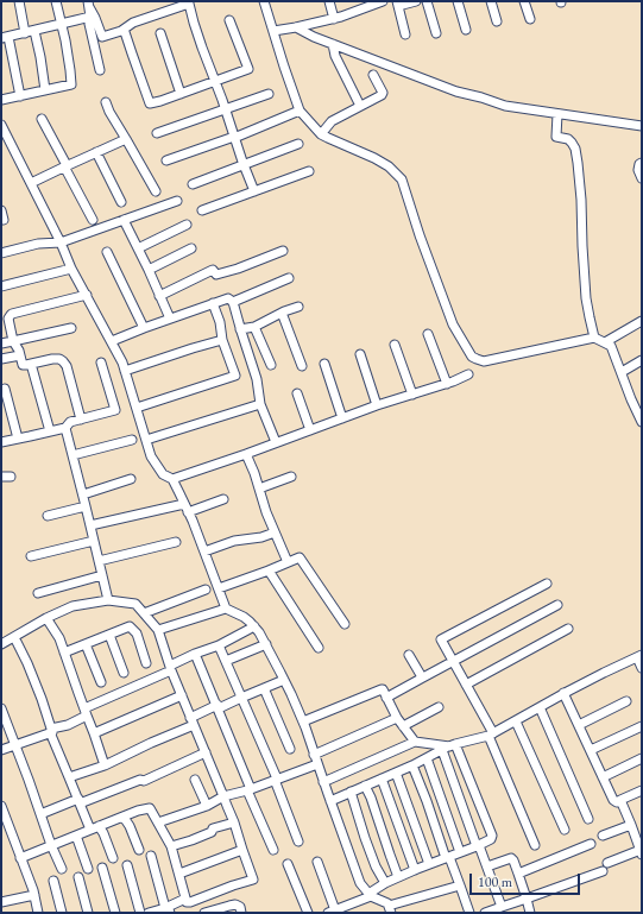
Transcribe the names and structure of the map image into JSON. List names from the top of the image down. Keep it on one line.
{"scale_bar":"100 m"}
